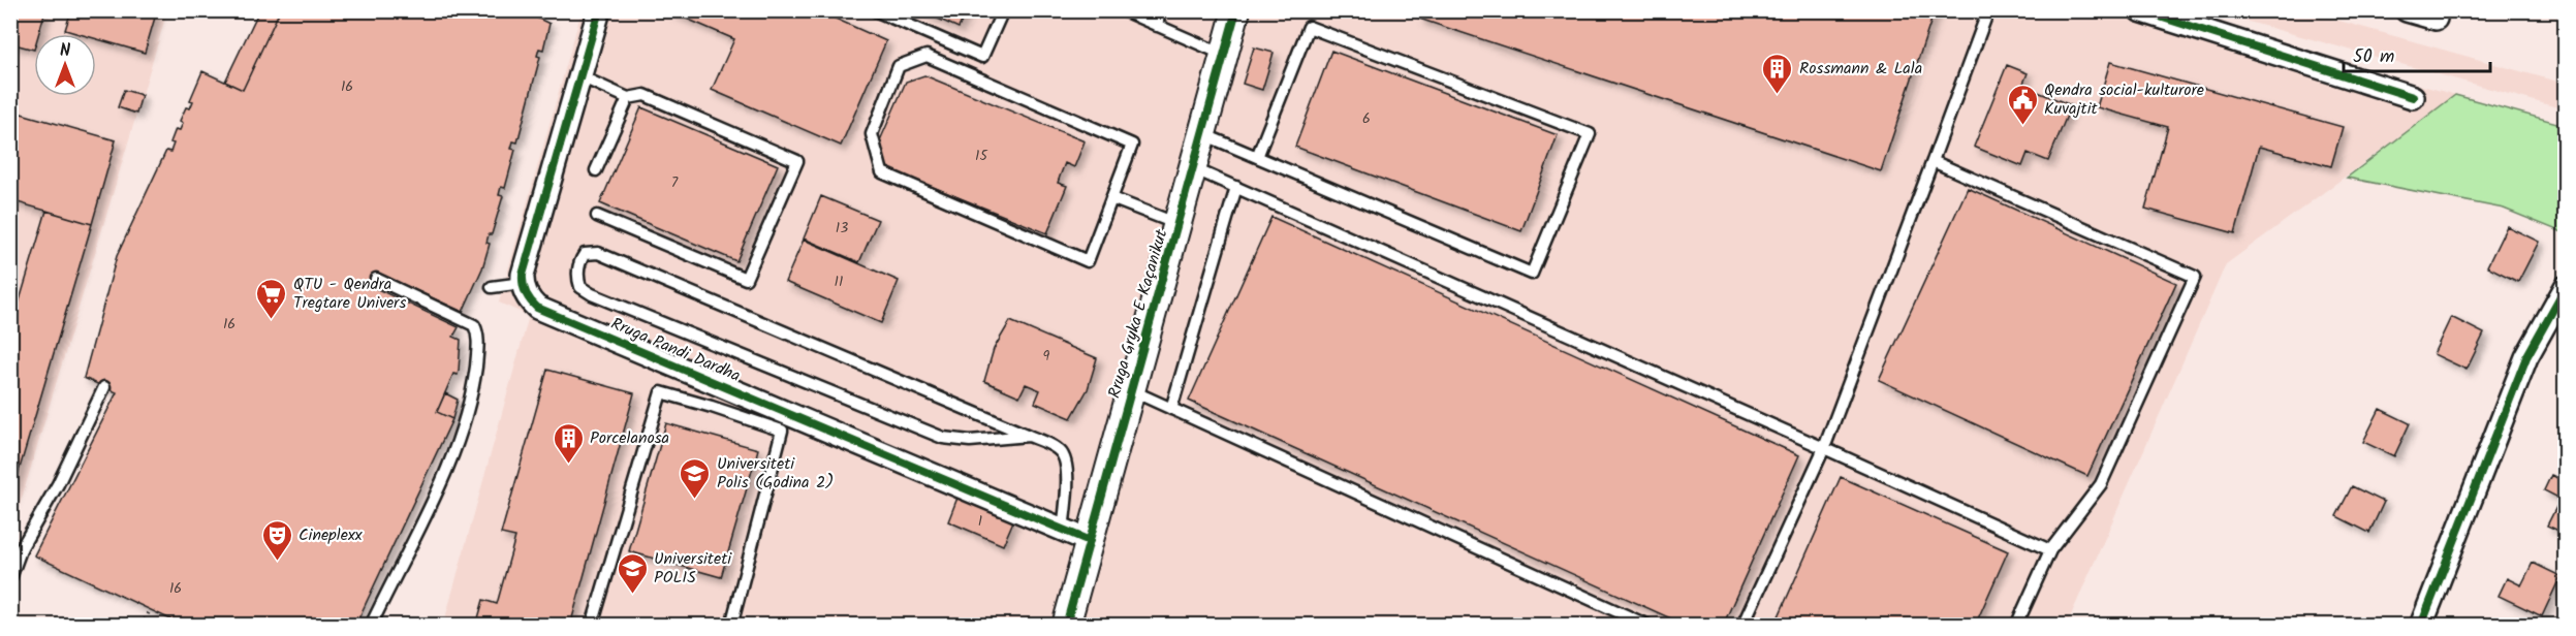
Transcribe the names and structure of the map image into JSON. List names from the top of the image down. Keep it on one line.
{"streets":{"street":["Rruga Gryka E Kaçanikut","Rruga Pandi Dardha"]},"crossings":[["Rruga Gryka E Kaçanikut","Rruga Pandi Dardha"]],"places":{"building":["Rossmann & Lala","Porcelanosa"],"public building":["Qendra social-kulturore Kuvajtit"],"supermarket":["QTU - Qendra Tregtare Univers"],"school or university":["Universiteti Polis (Godina 2)","Universiteti POLIS"],"theatre":["Cineplexx"]},"house_numbers":["16","6","15","7","13","11","16","9","1","16"],"scale_bar":"50 m","north":"top"}
